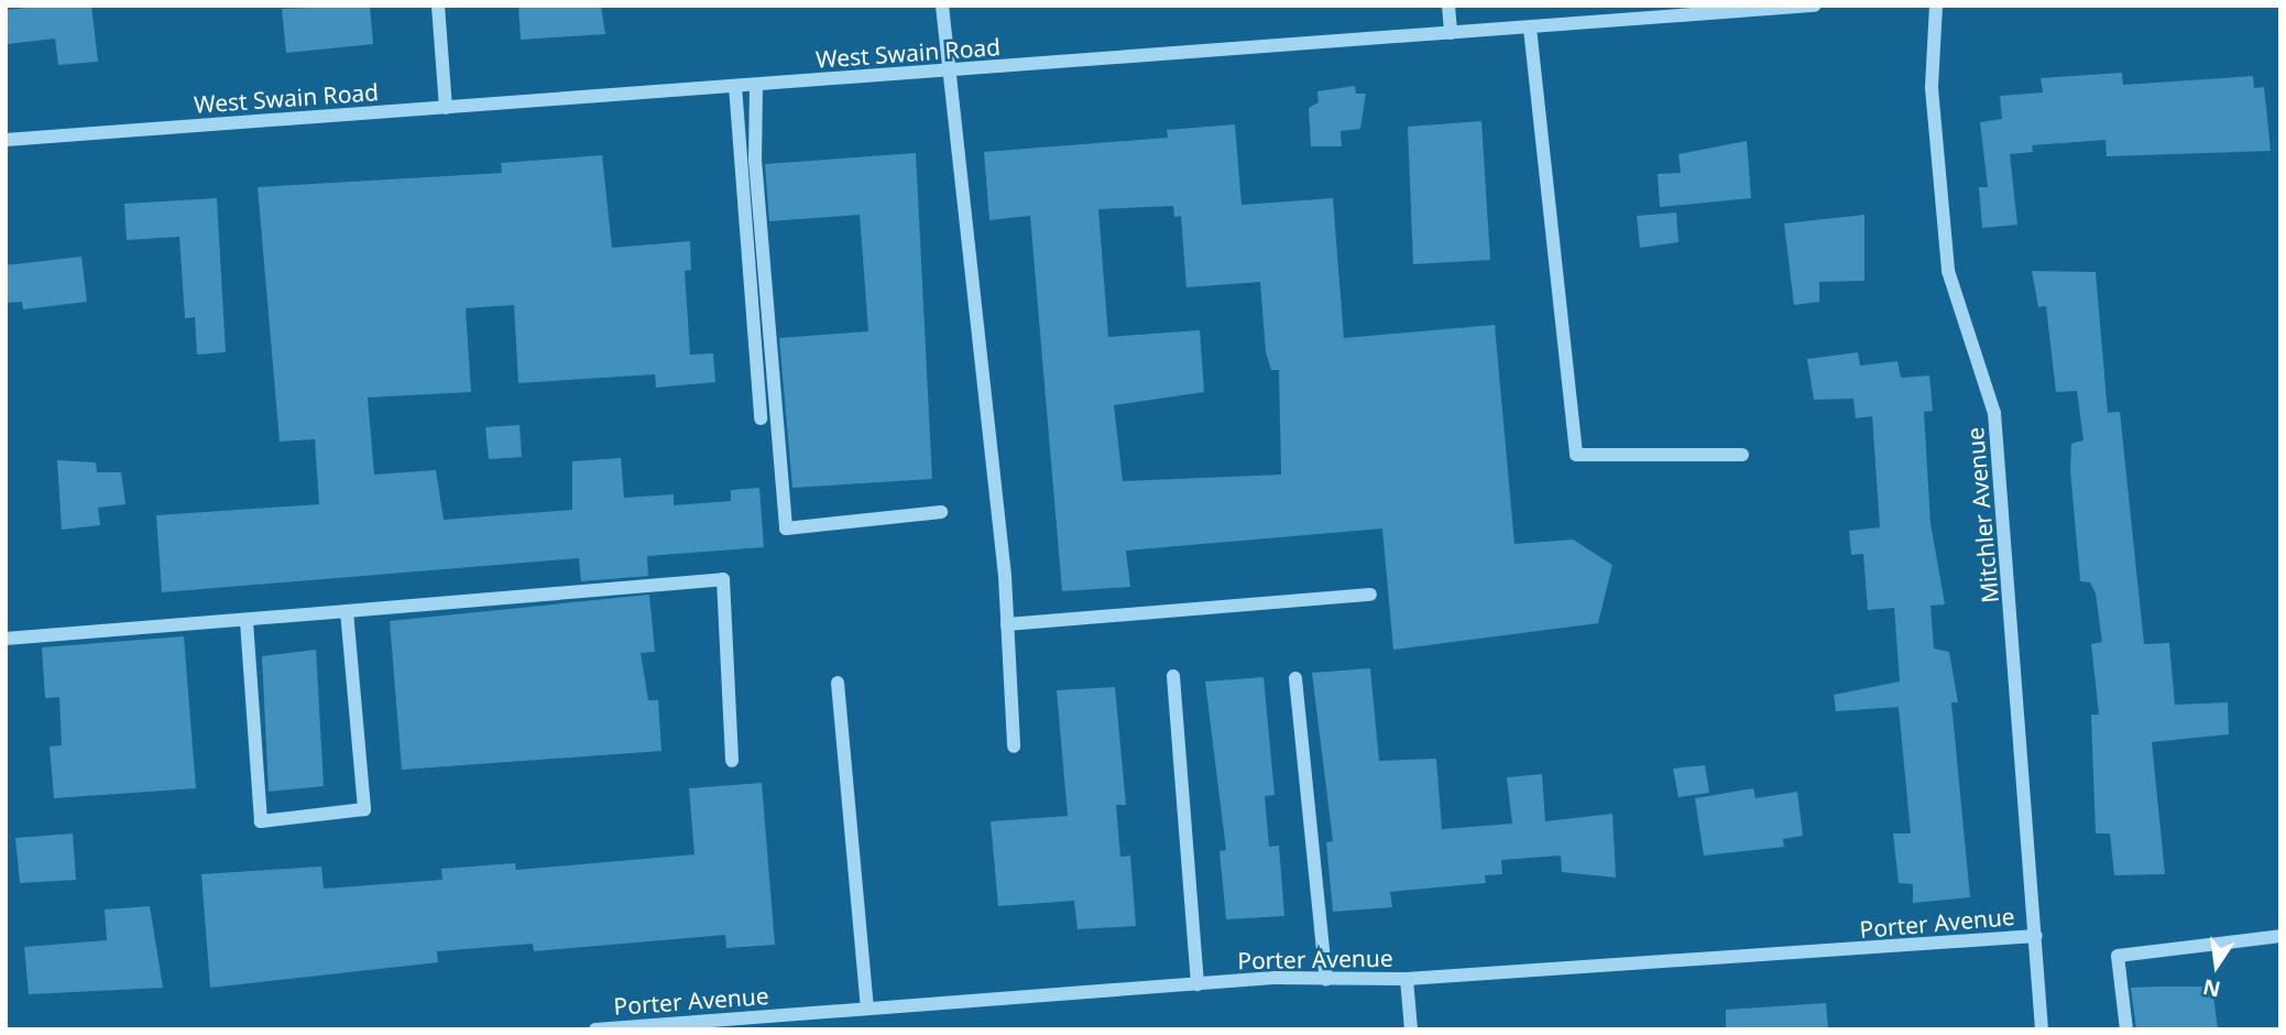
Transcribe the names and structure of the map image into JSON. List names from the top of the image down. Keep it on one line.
{"streets":{"street":["West Swain Road","Mitchler Avenue","Porter Avenue"]},"crossings":[["Mitchler Avenue","Porter Avenue"]],"north":"bottom"}
